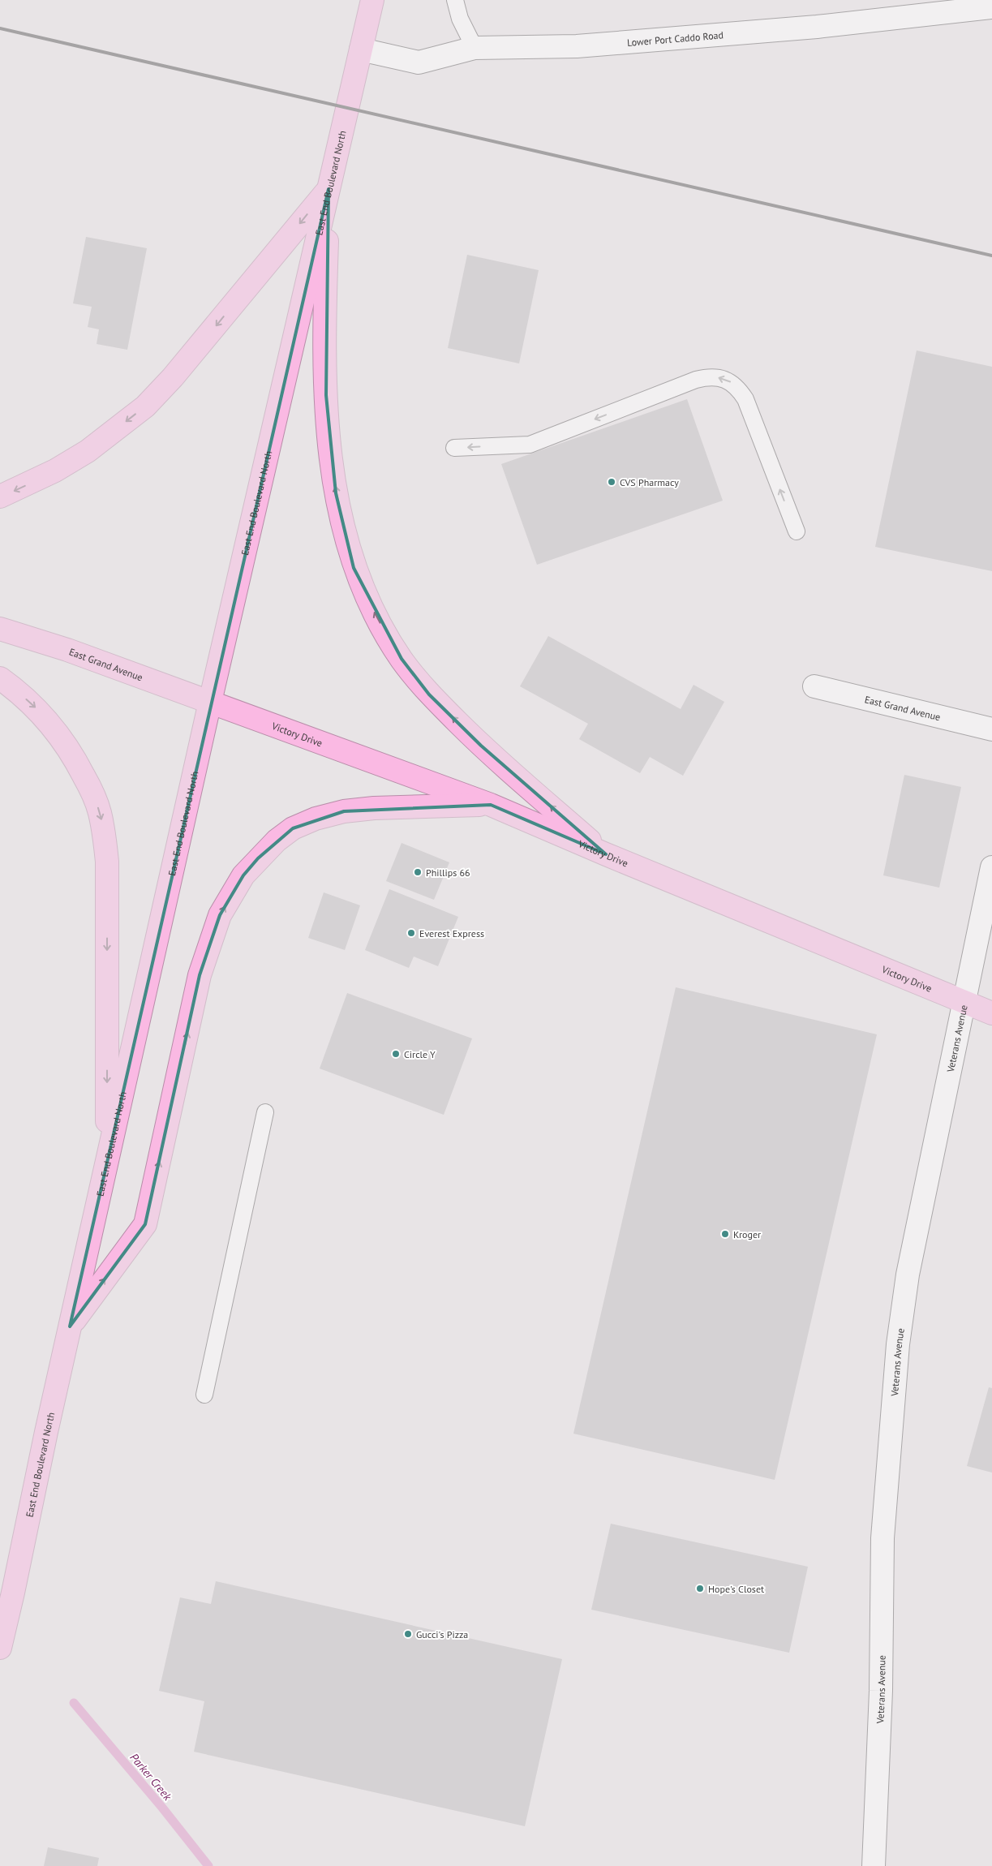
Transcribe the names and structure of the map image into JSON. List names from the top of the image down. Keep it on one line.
{"streets":{"highway":["East End Boulevard North","East Grand Avenue","Victory Drive"],"street":["Lower Port Caddo Road","Veterans Avenue"]},"crossings":[["Lower Port Caddo Road","East End Boulevard North"],["East End Boulevard North","East Grand Avenue"],["East End Boulevard North","Victory Drive"],["East Grand Avenue","Victory Drive"],["Victory Drive","Veterans Avenue"]],"water":["Parker Creek"],"places":["CVS Pharmacy","Phillips 66","Everest Express","Circle Y","Kroger","Hope's Closet","Gucci's Pizza"]}
